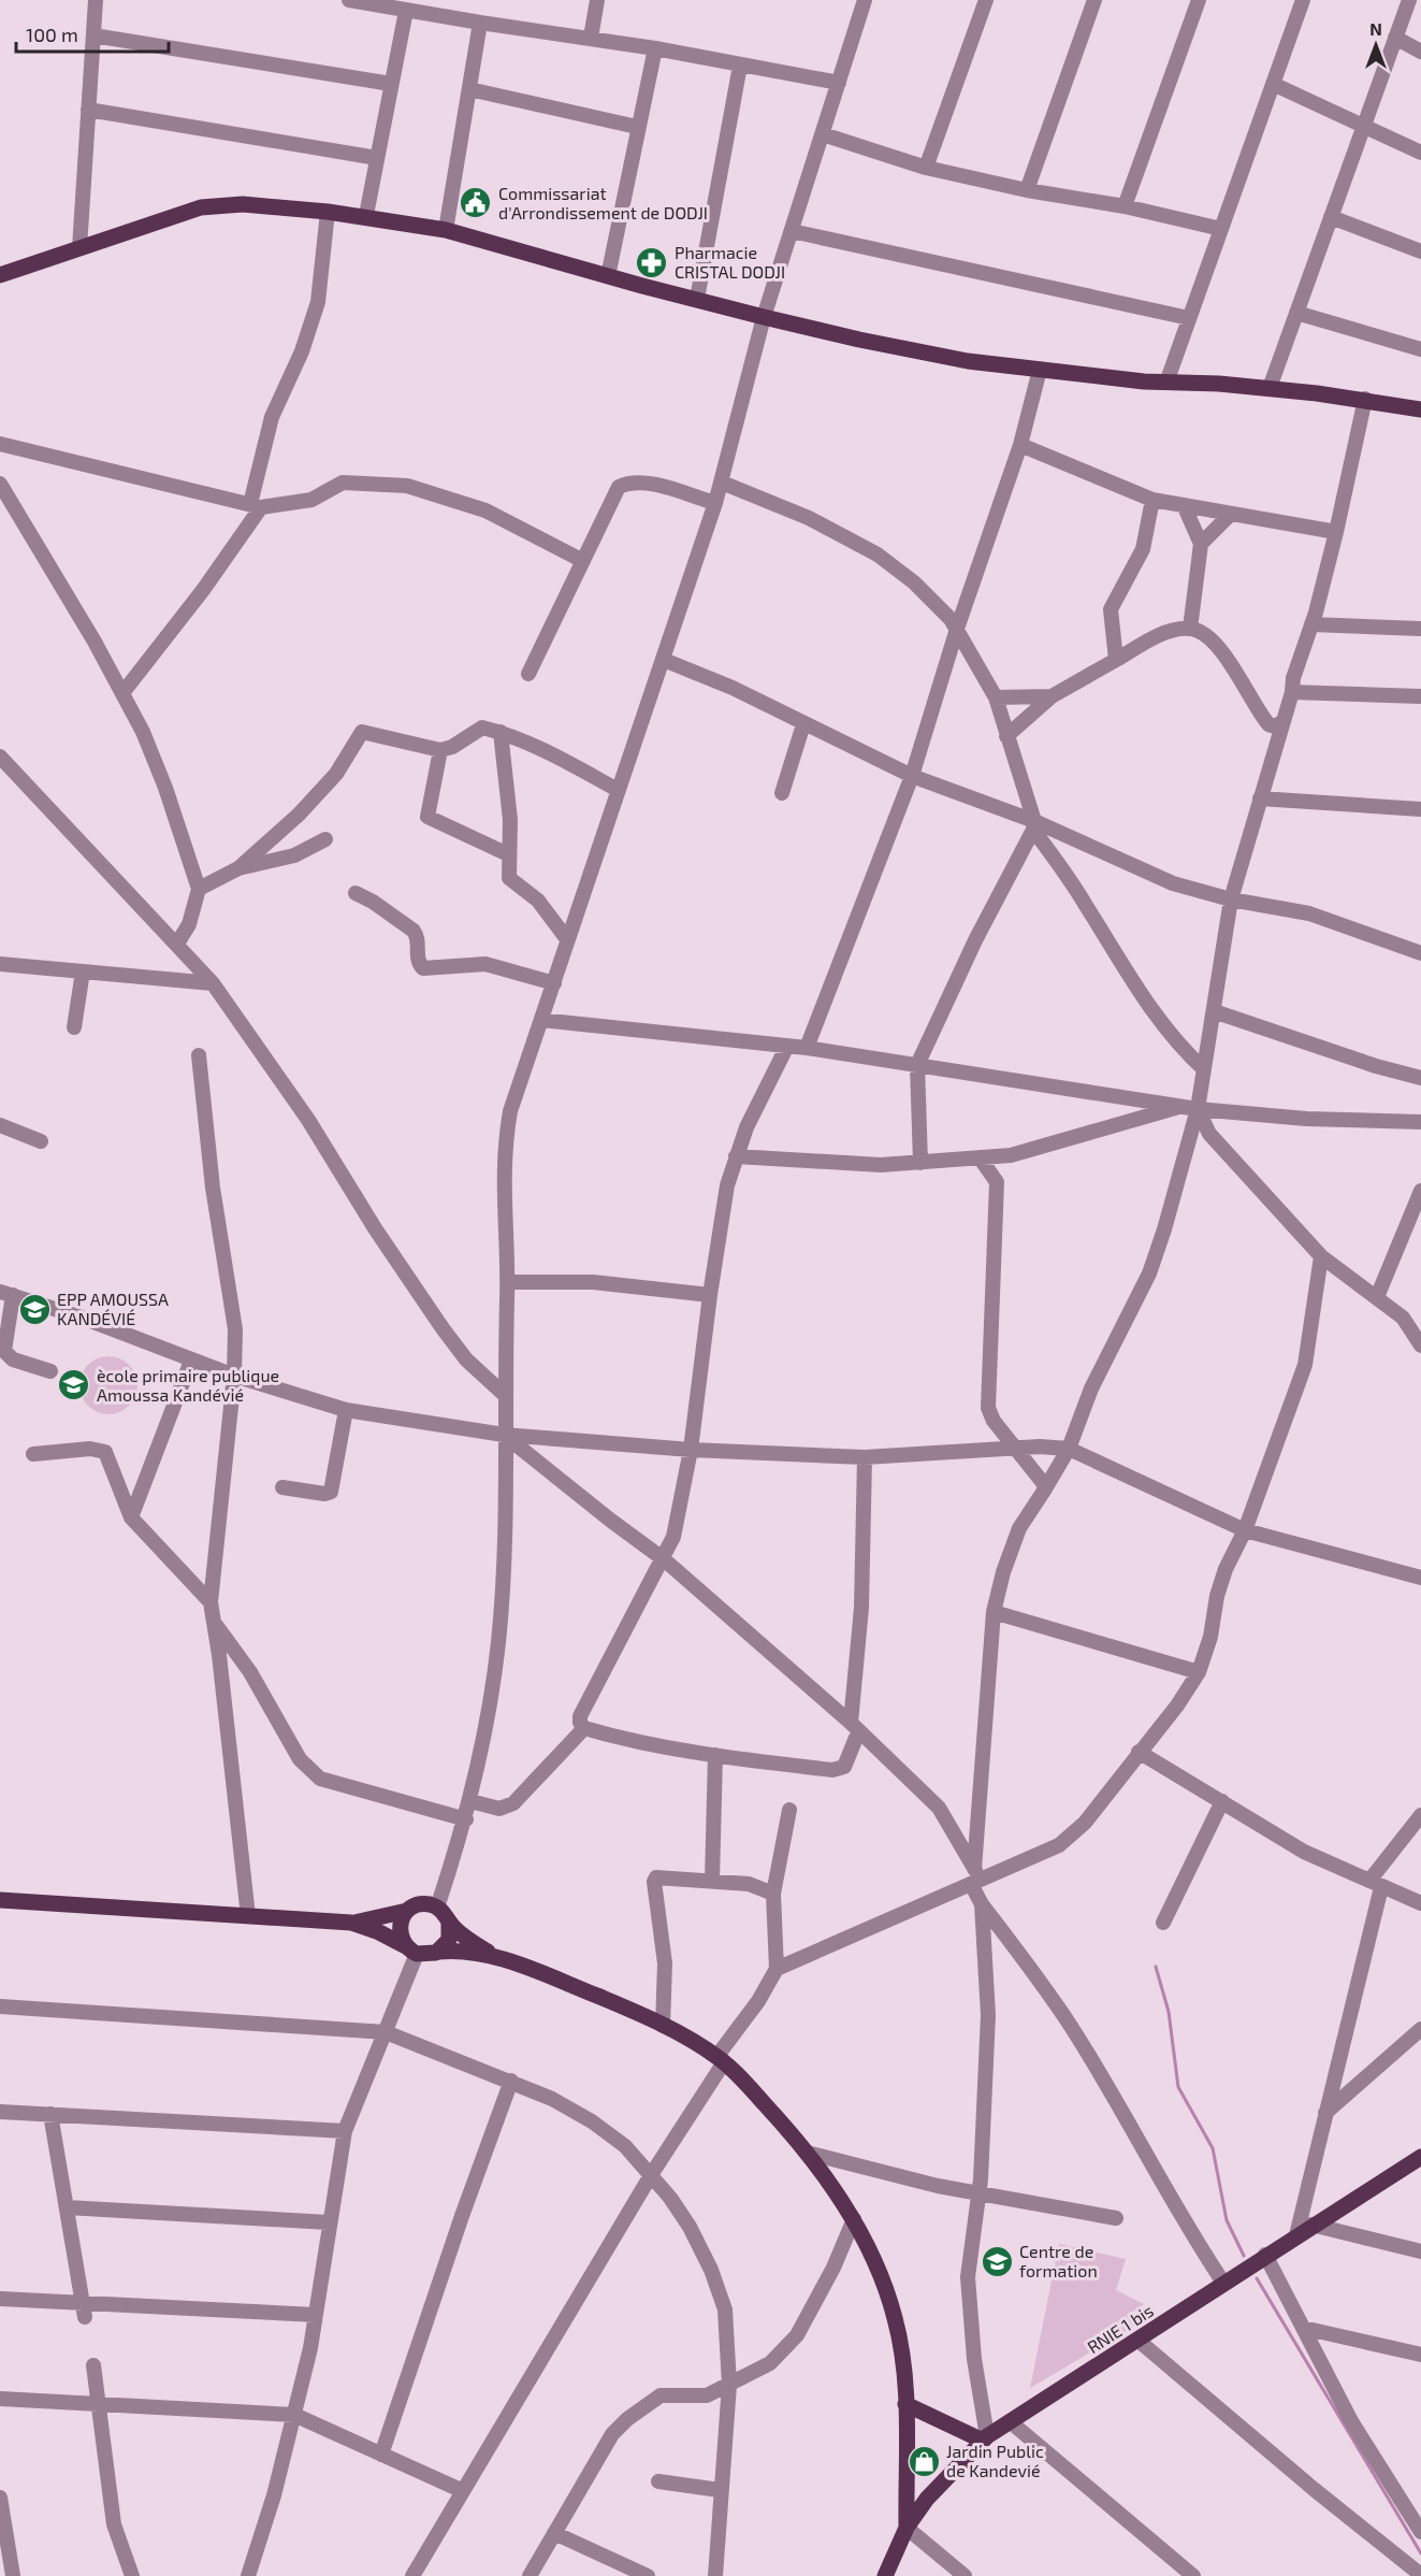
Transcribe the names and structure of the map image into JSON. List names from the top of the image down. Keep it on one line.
{"streets":{"main road":["RNIE 1 bis"]},"places":{"public building":["Commissariat d'Arrondissement de DODJI"],"pharmacy":["Pharmacie CRISTAL DODJI"],"school or university":["EPP AMOUSSA KANDÉVIÉ","ècole primaire publique Amoussa Kandévié","Centre de formation"],"shop":["Jardin Public de Kandevié"]},"scale_bar":"100 m","north":"top"}
